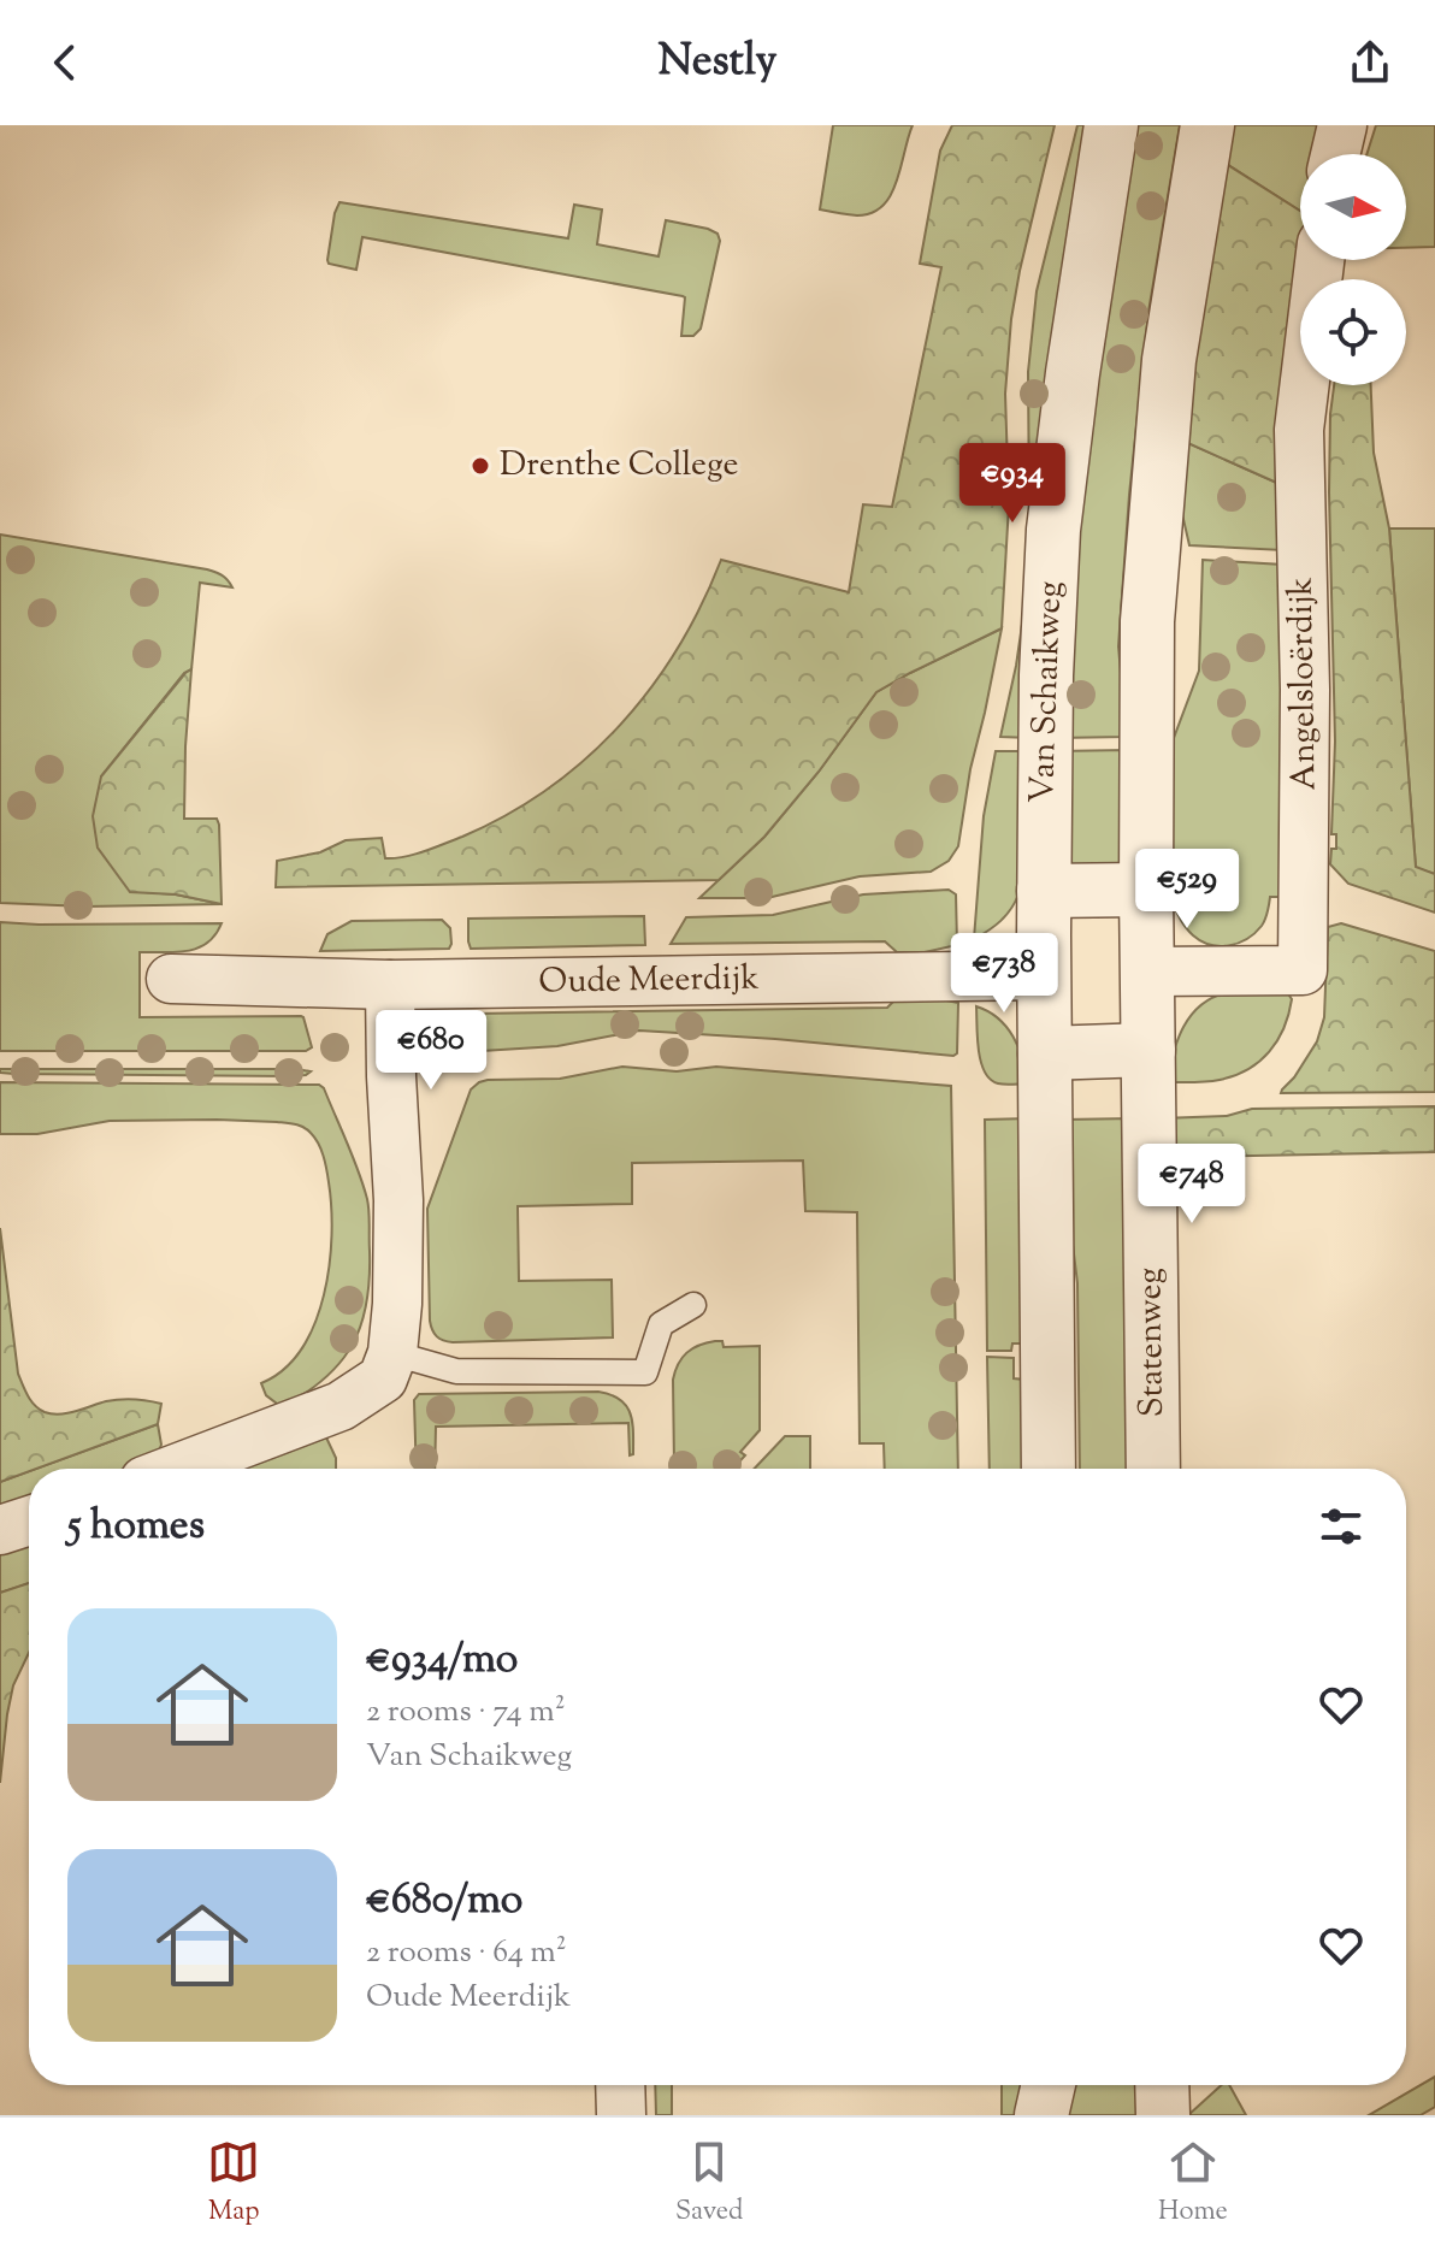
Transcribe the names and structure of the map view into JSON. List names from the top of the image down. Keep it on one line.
{"streets":{"street":["Angelsloërdijk","Van Schaikweg","Oude Meerdijk","Statenweg"]},"crossings":[["Angelsloërdijk","Statenweg"],["Van Schaikweg","Oude Meerdijk"]],"places":["Drenthe College"],"north":"right","page":{"header":"Nestly","price":["€934","€529","€738","€680","€748"],"heading":"5 homes","list":[{"name":"€934/mo","note":"2 rooms · 74 m² · Van Schaikweg"},{"name":"€680/mo","note":"2 rooms · 64 m² · Oude Meerdijk"}],"tabs":["Map","Saved","Home"]}}
